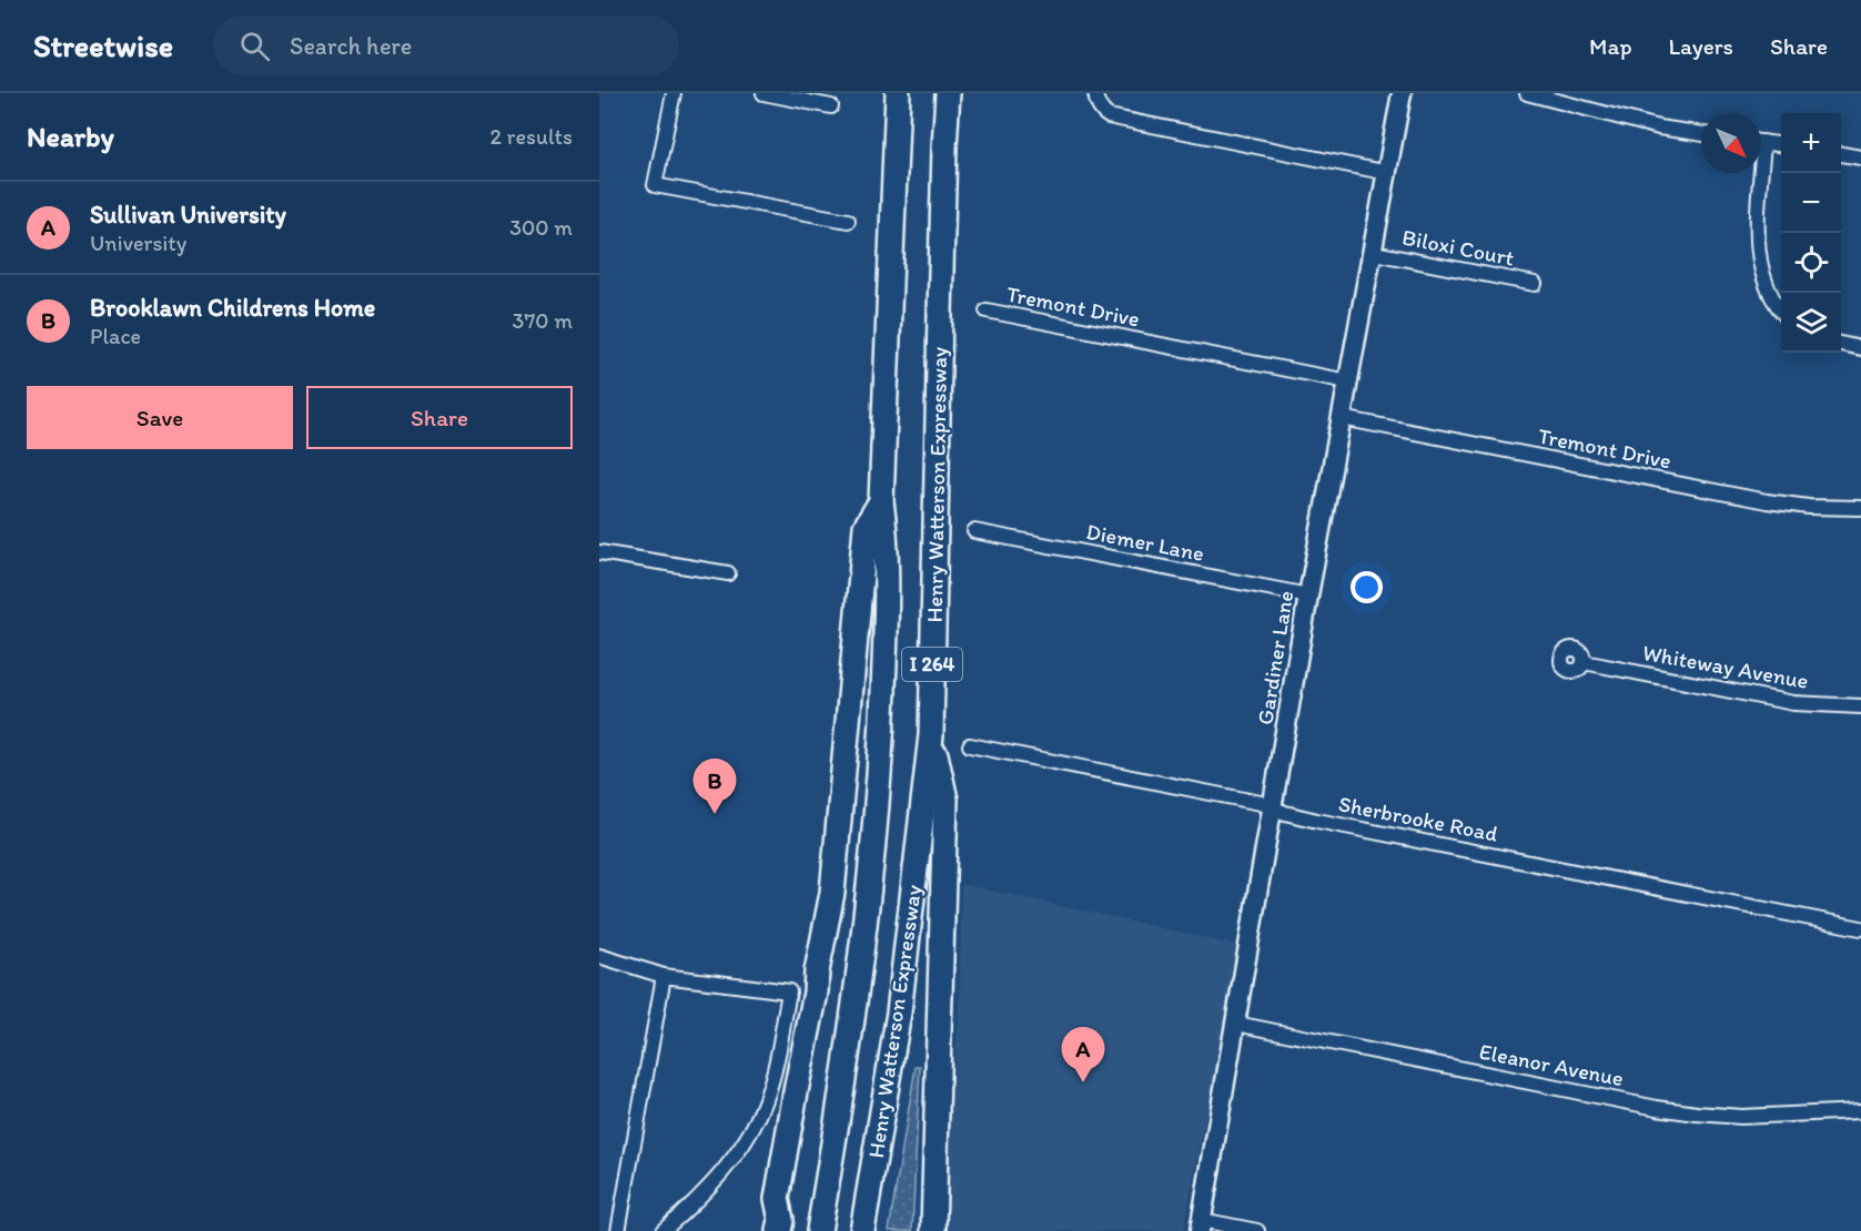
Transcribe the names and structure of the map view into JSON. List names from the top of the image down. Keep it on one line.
{"streets":{"highway":["Henry Watterson Expressway","I 264"],"main road":["Gardiner Lane"],"street":["Biloxi Court","Tremont Drive","Diemer Lane","Whiteway Avenue","Sherbrooke Road","Eleanor Avenue"]},"crossings":[["Biloxi Court","Gardiner Lane"],["Tremont Drive","Gardiner Lane"],["Diemer Lane","Gardiner Lane"],["Gardiner Lane","Sherbrooke Road"],["Gardiner Lane","Eleanor Avenue"]],"north":"bottom right","page":{"header":"Streetwise","search":"Search here","nav":["Map","Layers","Share"],"heading":["Nearby","2 results"],"map_buttons":["+","−"],"list":[{"mark":"A","name":"Sullivan University","note":"University","value":"300 m"},{"mark":"B","name":"Brooklawn Childrens Home","note":"Place","value":"370 m"}],"buttons":["Save","Share"],"pins":["B","A"]}}
